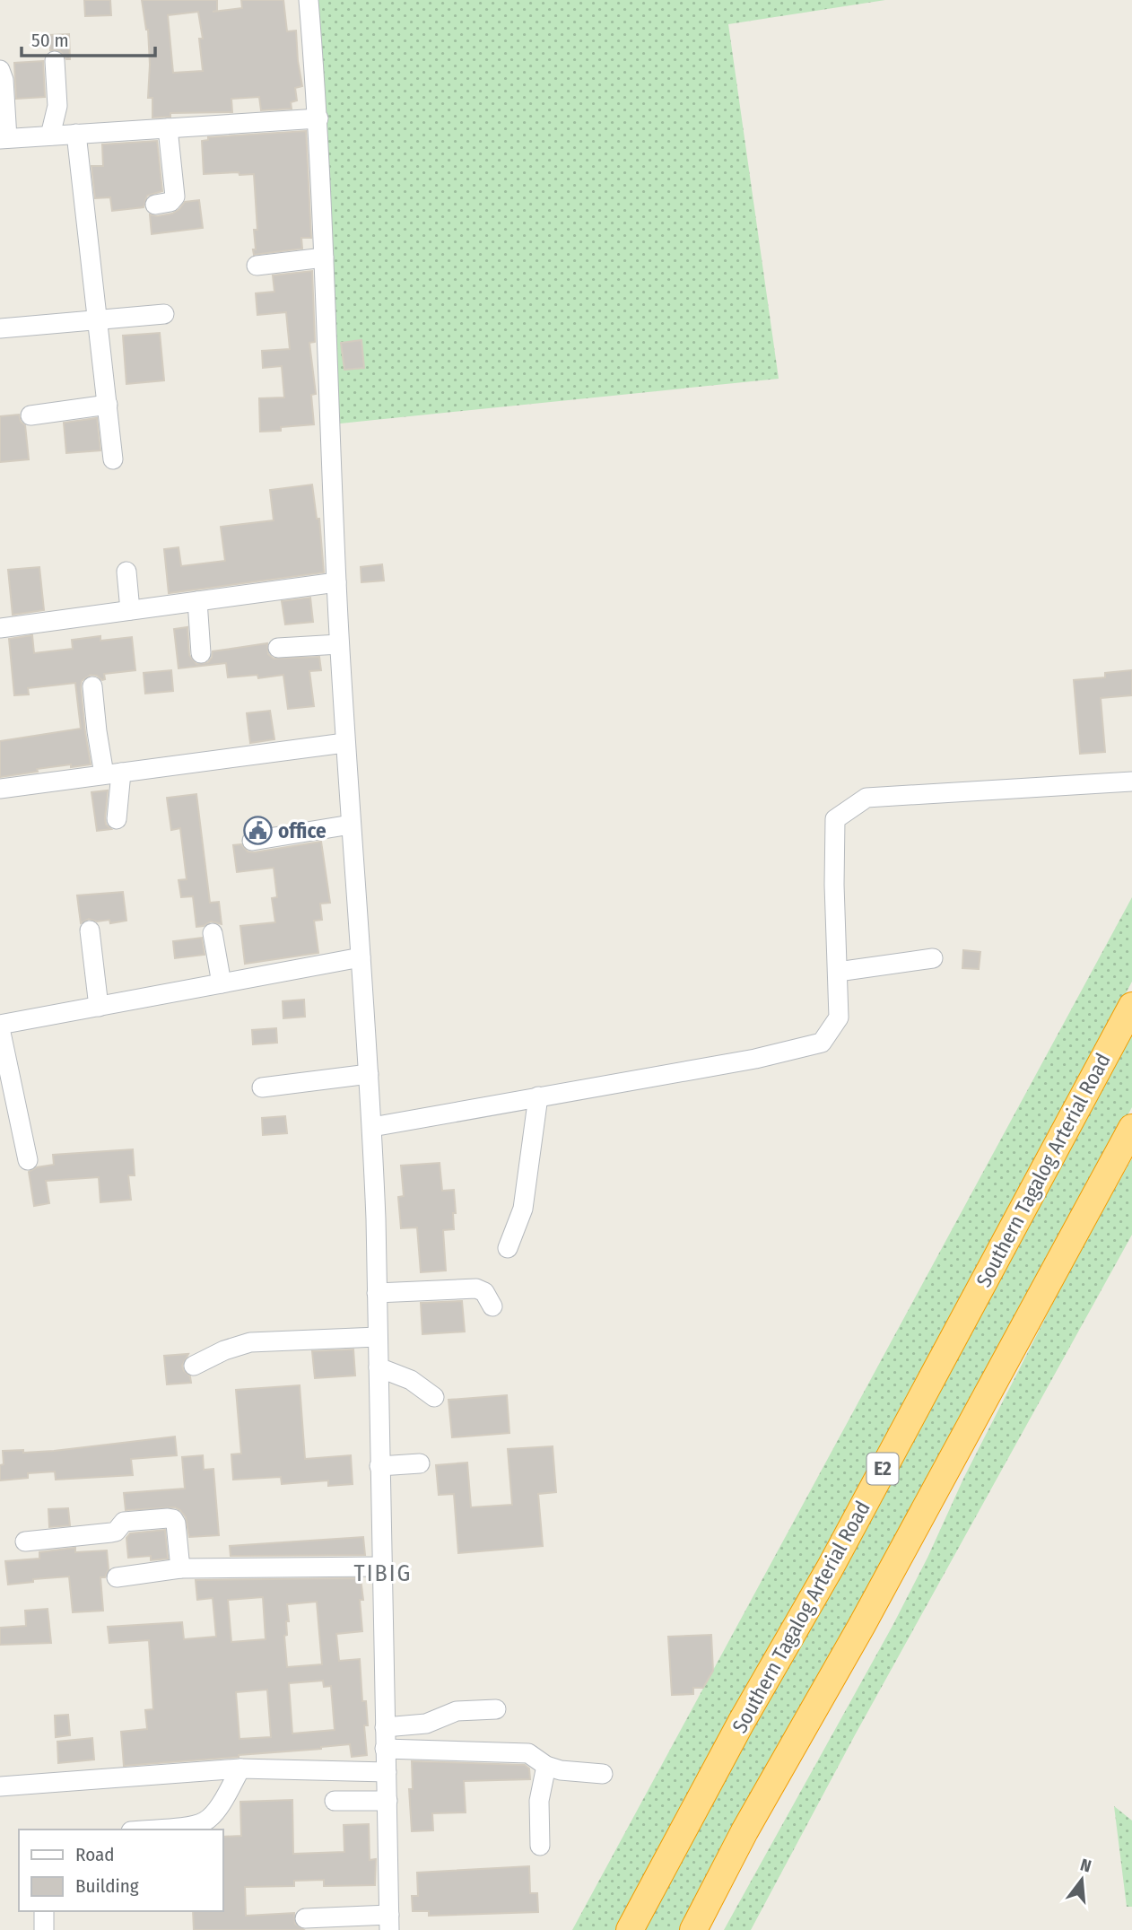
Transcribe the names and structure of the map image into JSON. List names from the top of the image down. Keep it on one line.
{"streets":{"highway":["Southern Tagalog Arterial Road","E2"]},"districts":["TIBIG"],"places":{"public building":["office"]},"legend":["Road","Building"],"scale_bar":"50 m","north":"top"}
